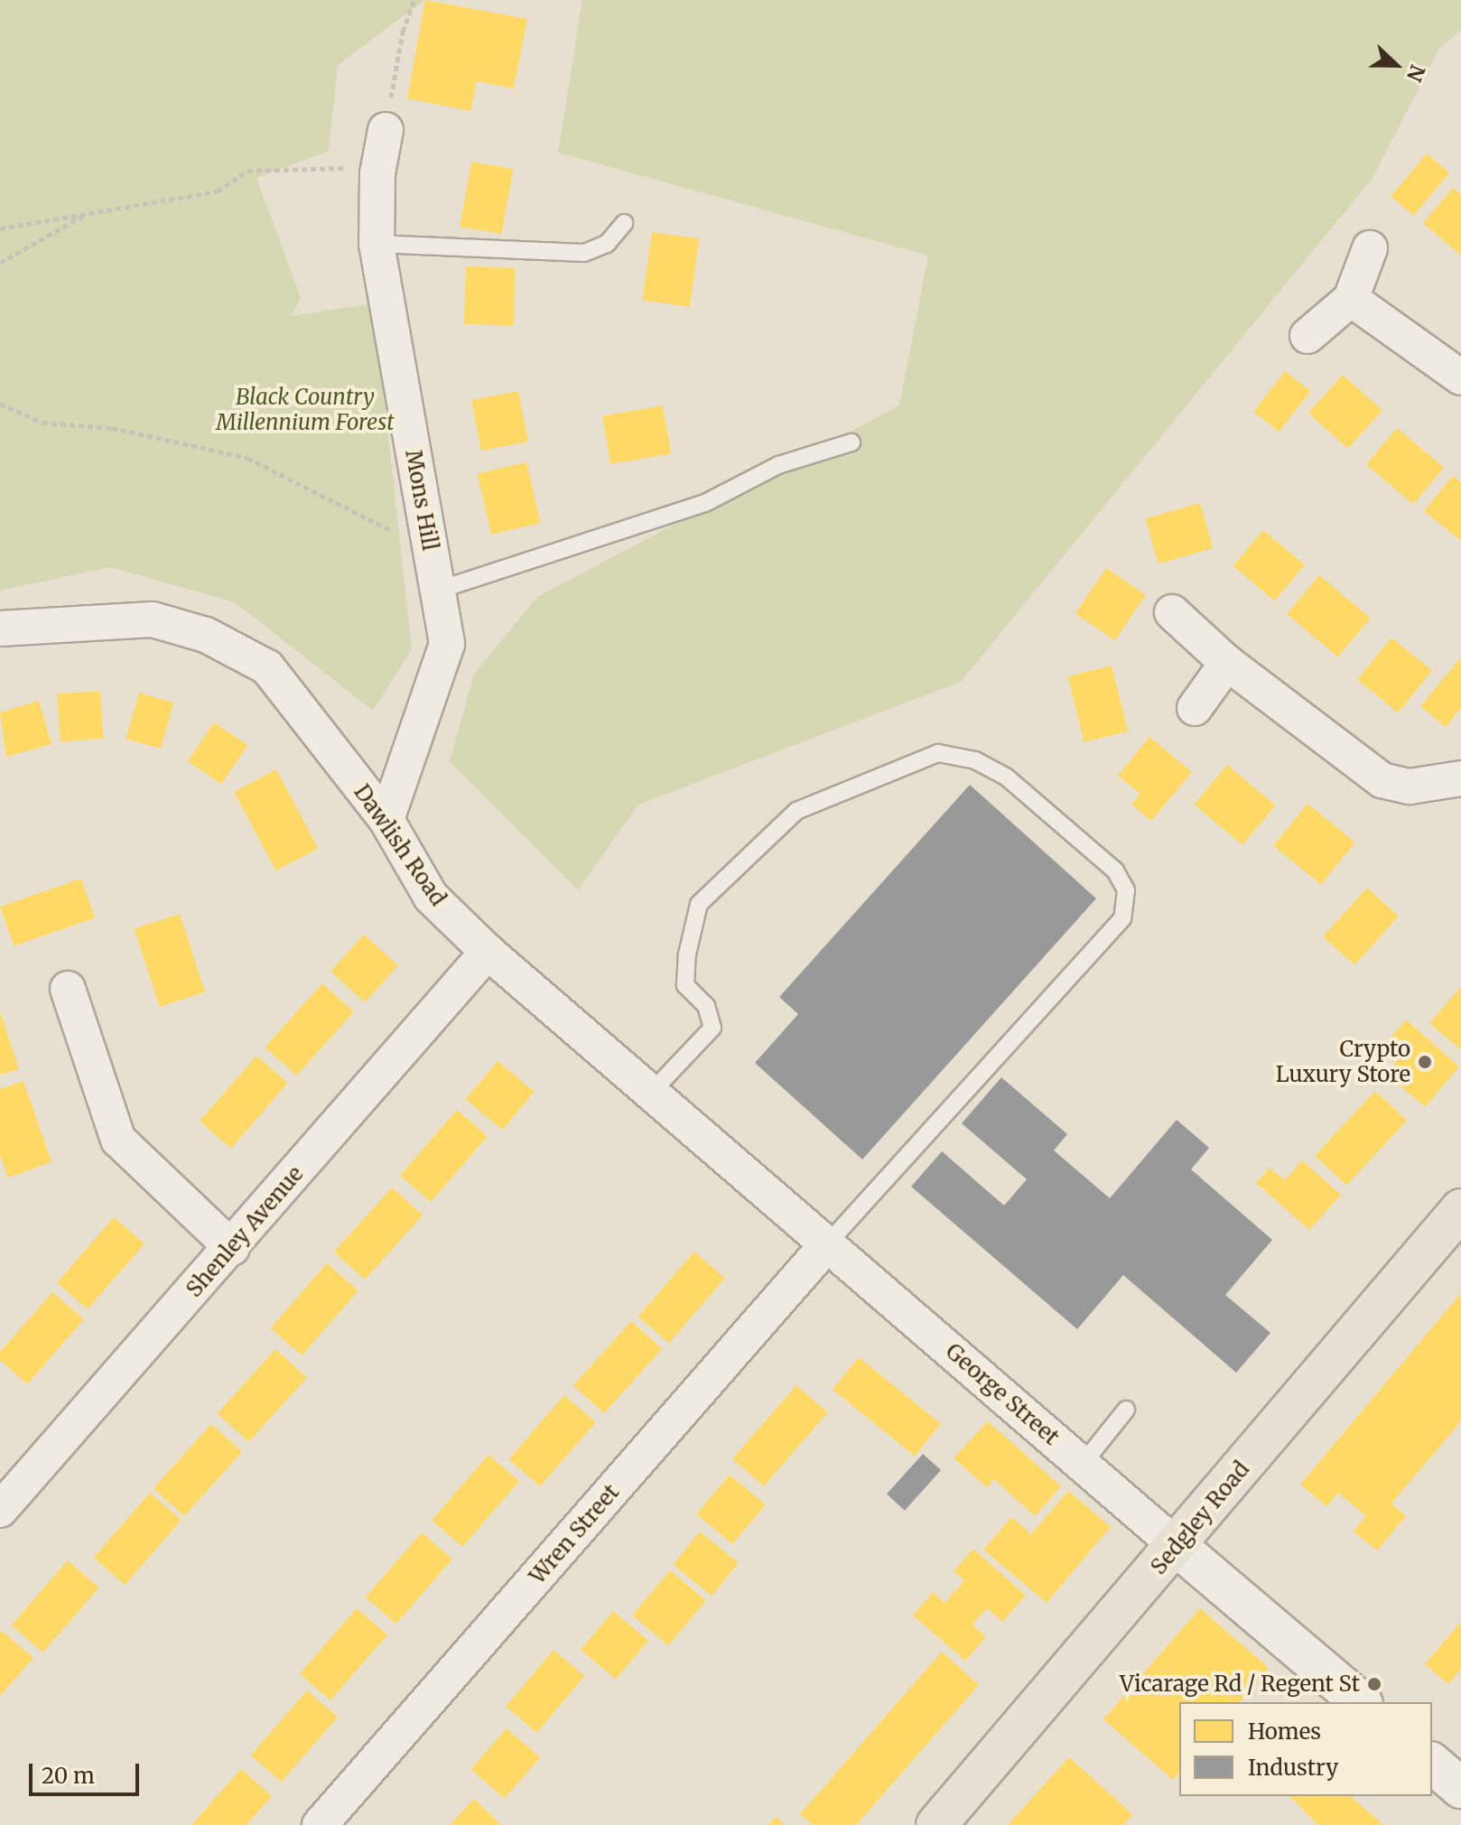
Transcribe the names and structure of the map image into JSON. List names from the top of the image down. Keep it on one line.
{"streets":{"main road":["Sedgley Road"],"street":["Mons Hill","Dawlish Road","Shenley Avenue","George Street","Wren Street"]},"crossings":[["Mons Hill","Dawlish Road"],["Dawlish Road","Shenley Avenue"],["Dawlish Road","George Street"],["Dawlish Road","Wren Street"],["George Street","Sedgley Road"],["George Street","Wren Street"]],"parks":["Black Country Millennium Forest"],"places":["Crypto Luxury Store","Vicarage Rd / Regent St"],"legend":["Homes","Industry"],"scale_bar":"20 m","north":"right"}
